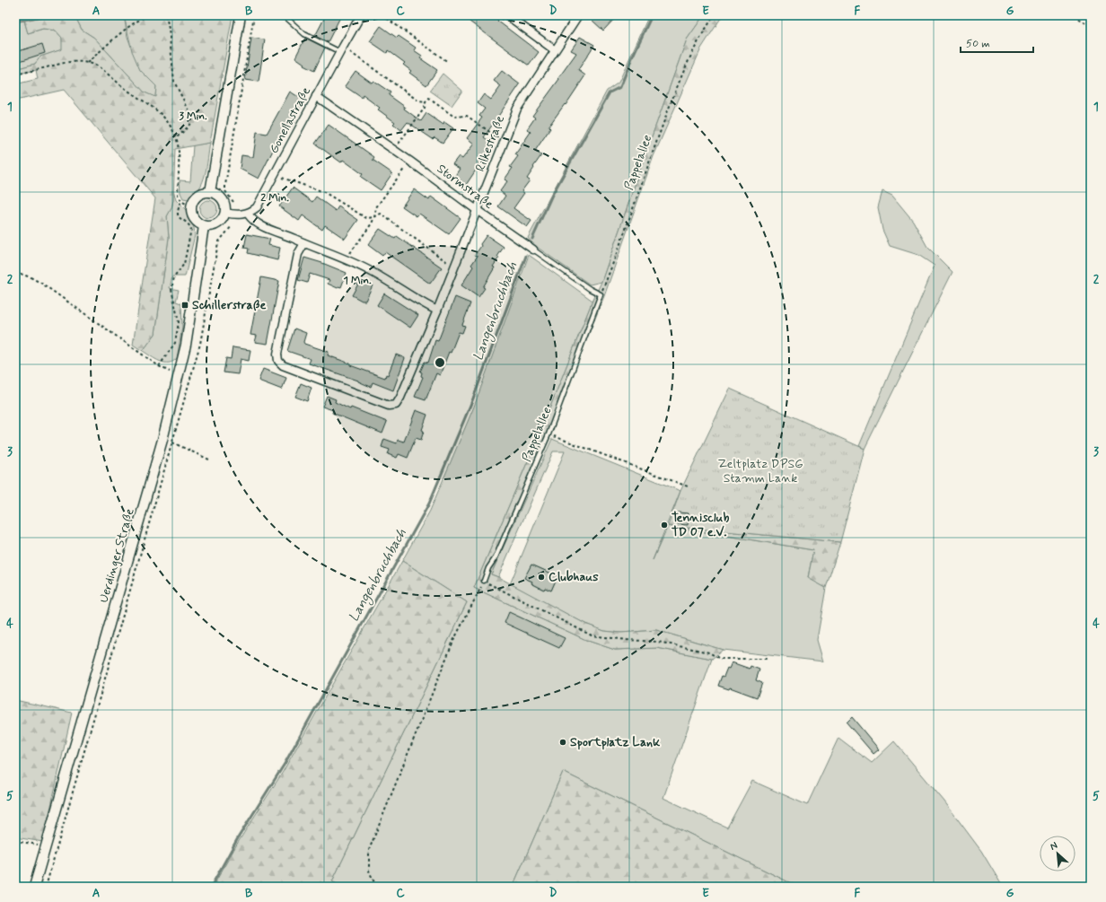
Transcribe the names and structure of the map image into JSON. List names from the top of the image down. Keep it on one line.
{"streets":{"street":["Gonellastraße","Rilkestraße","Stormstraße","Uerdinger Straße"],"lane":["Pappelallee"]},"crossings":[["Gonellastraße","Stormstraße"],["Rilkestraße","Stormstraße"],["Pappelallee","Stormstraße"]],"water":["Langenbruchbach"],"parks":["Zeltplatz DPSG Stamm Lank"],"places":{"transit":["Schillerstraße"],"other":["Tennisclub TD 07 e.V.","Clubhaus","Sportplatz Lank"]},"scale_bar":"50 m","north":"top left","grid":{"columns":["A","B","C","D","E","F","G"],"rows":["1","2","3","4","5"]},"rings":["3 Min.","2 Min.","1 Min."]}
